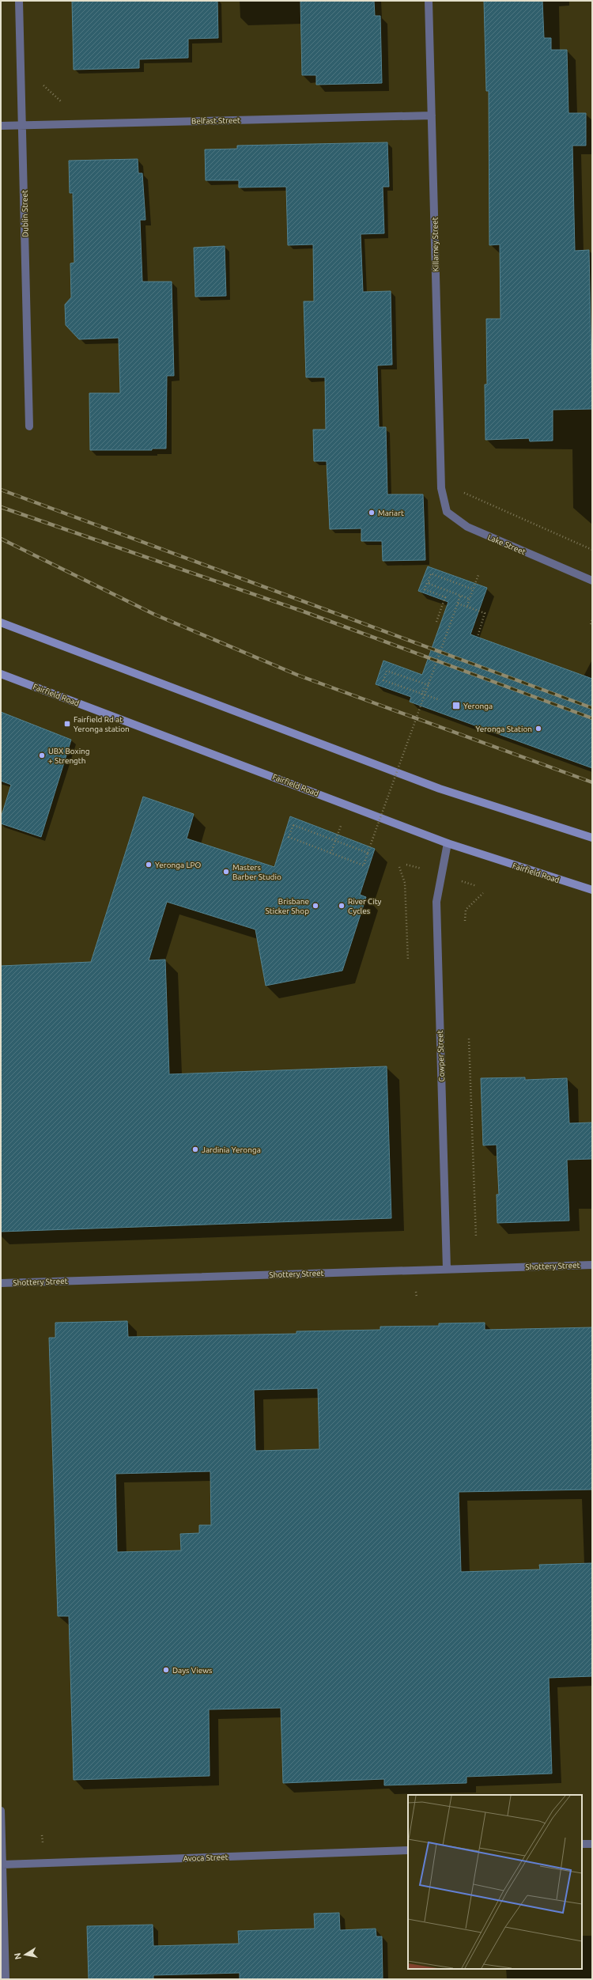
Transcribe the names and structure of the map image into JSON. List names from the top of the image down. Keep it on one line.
{"streets":{"main road":["Fairfield Road"],"street":["Belfast Street","Dublin Street","Killarney Street","Lake Street","Cowper Street","Shottery Street","Avoca Street"]},"crossings":[["Belfast Street","Dublin Street"],["Belfast Street","Killarney Street"],["Killarney Street","Lake Street"],["Fairfield Road","Cowper Street"],["Cowper Street","Shottery Street"]],"places":{"other":["Mariart","Yeronga Station","UBX Boxing + Strength","Yeronga LPO","Masters Barber Studio","Brisbane Sticker Shop","River City Cycles","Jardinia Yeronga","Days Views"],"transit":["Yeronga","Fairfield Rd at Yeronga station"]},"north":"left"}
